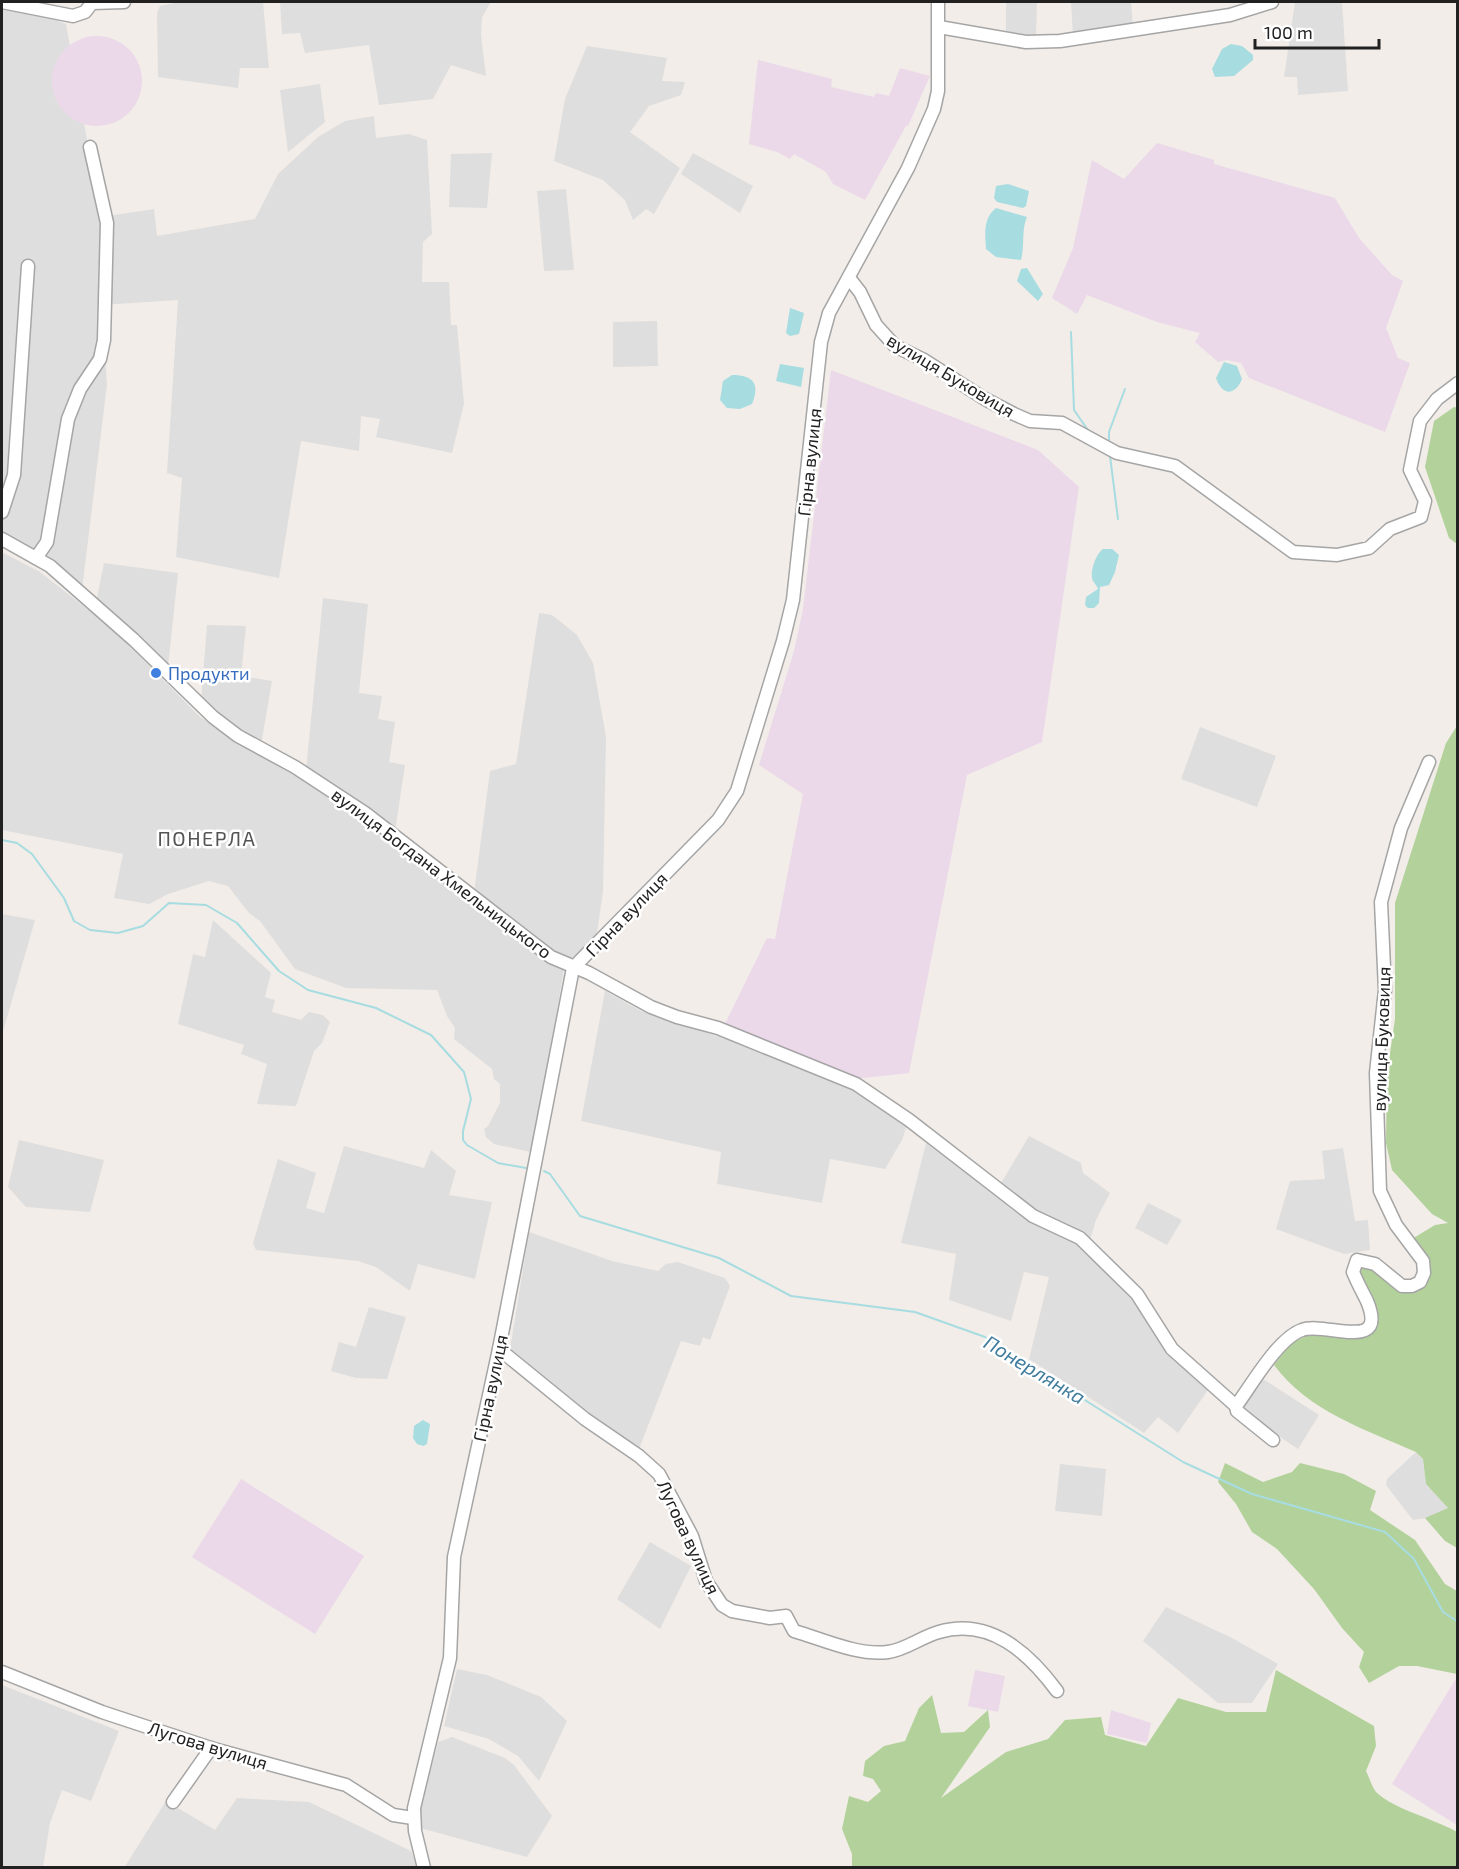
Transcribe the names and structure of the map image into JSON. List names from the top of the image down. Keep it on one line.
{"streets":{"street":["вулиця Буковиця","Гірна вулиця","вулиця Богдана Хмельницького","Лугова вулиця"]},"crossings":[["вулиця Буковиця","Гірна вулиця"],["вулиця Буковиця","вулиця Богдана Хмельницького"],["Гірна вулиця","вулиця Богдана Хмельницького"],["Гірна вулиця","Лугова вулиця"]],"districts":["ПОНЕРЛА"],"water":["Понерлянка"],"places":["Продукти"],"scale_bar":"100 m"}
